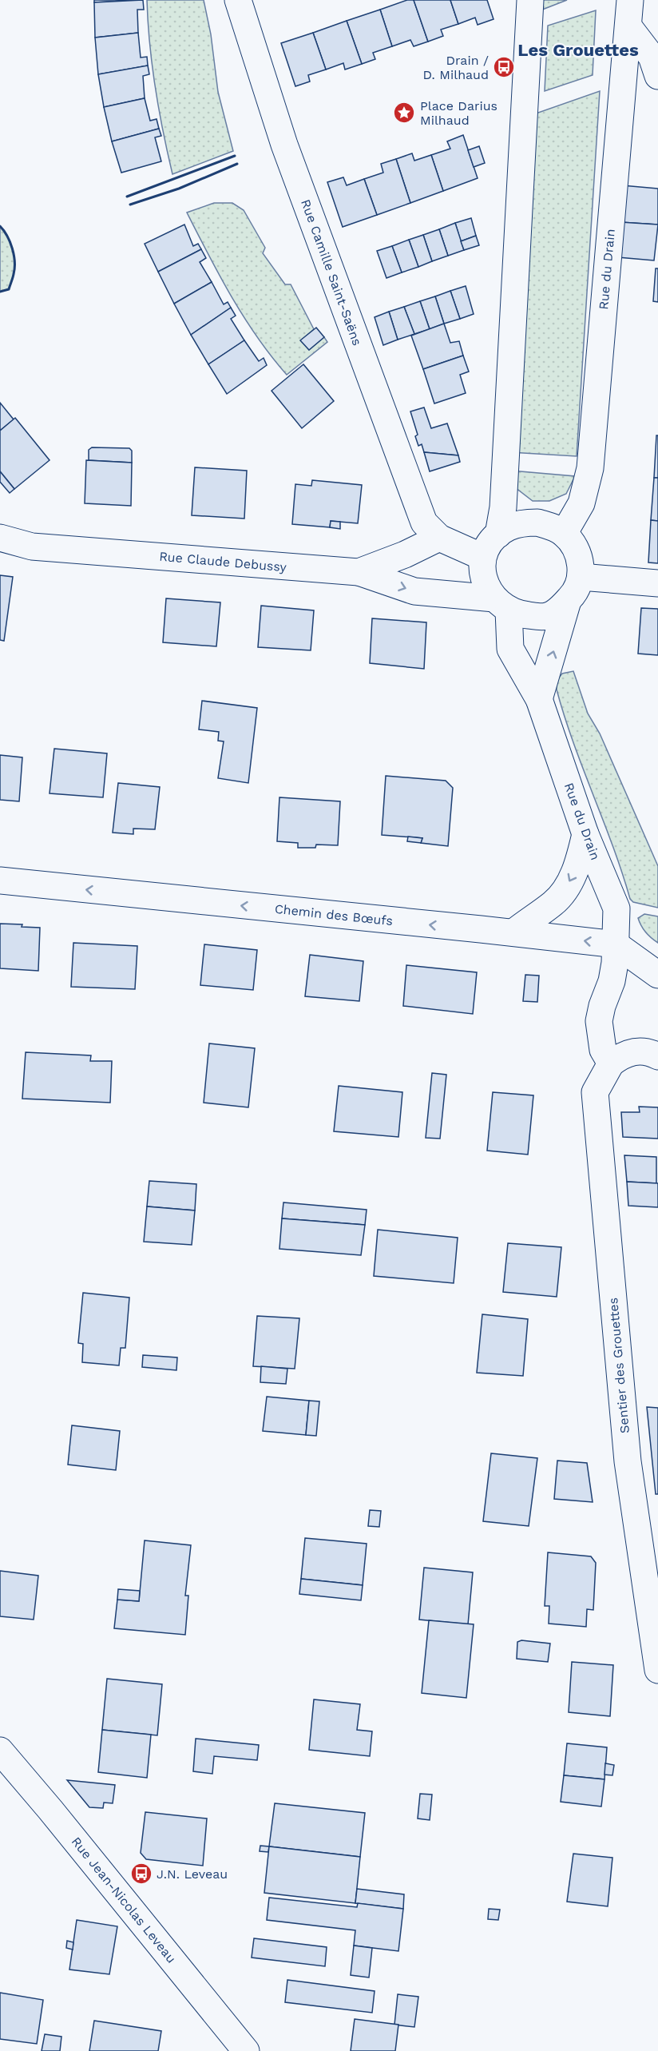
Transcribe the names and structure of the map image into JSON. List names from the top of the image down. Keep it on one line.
{"streets":{"street":["Rue du Drain","Rue Camille Saint-Saëns","Rue Claude Debussy","Chemin des Bœufs","Sentier des Grouettes","Rue Jean-Nicolas Leveau"]},"crossings":[["Rue du Drain","Chemin des Bœufs"],["Rue du Drain","Sentier des Grouettes"],["Rue Camille Saint-Saëns","Rue Claude Debussy"]],"one_way":["Chemin des Bœufs"],"districts":["Les Grouettes"],"places":{"bus stop":["Drain / D. Milhaud","J.N. Leveau"],"place":["Place Darius Milhaud"]}}
